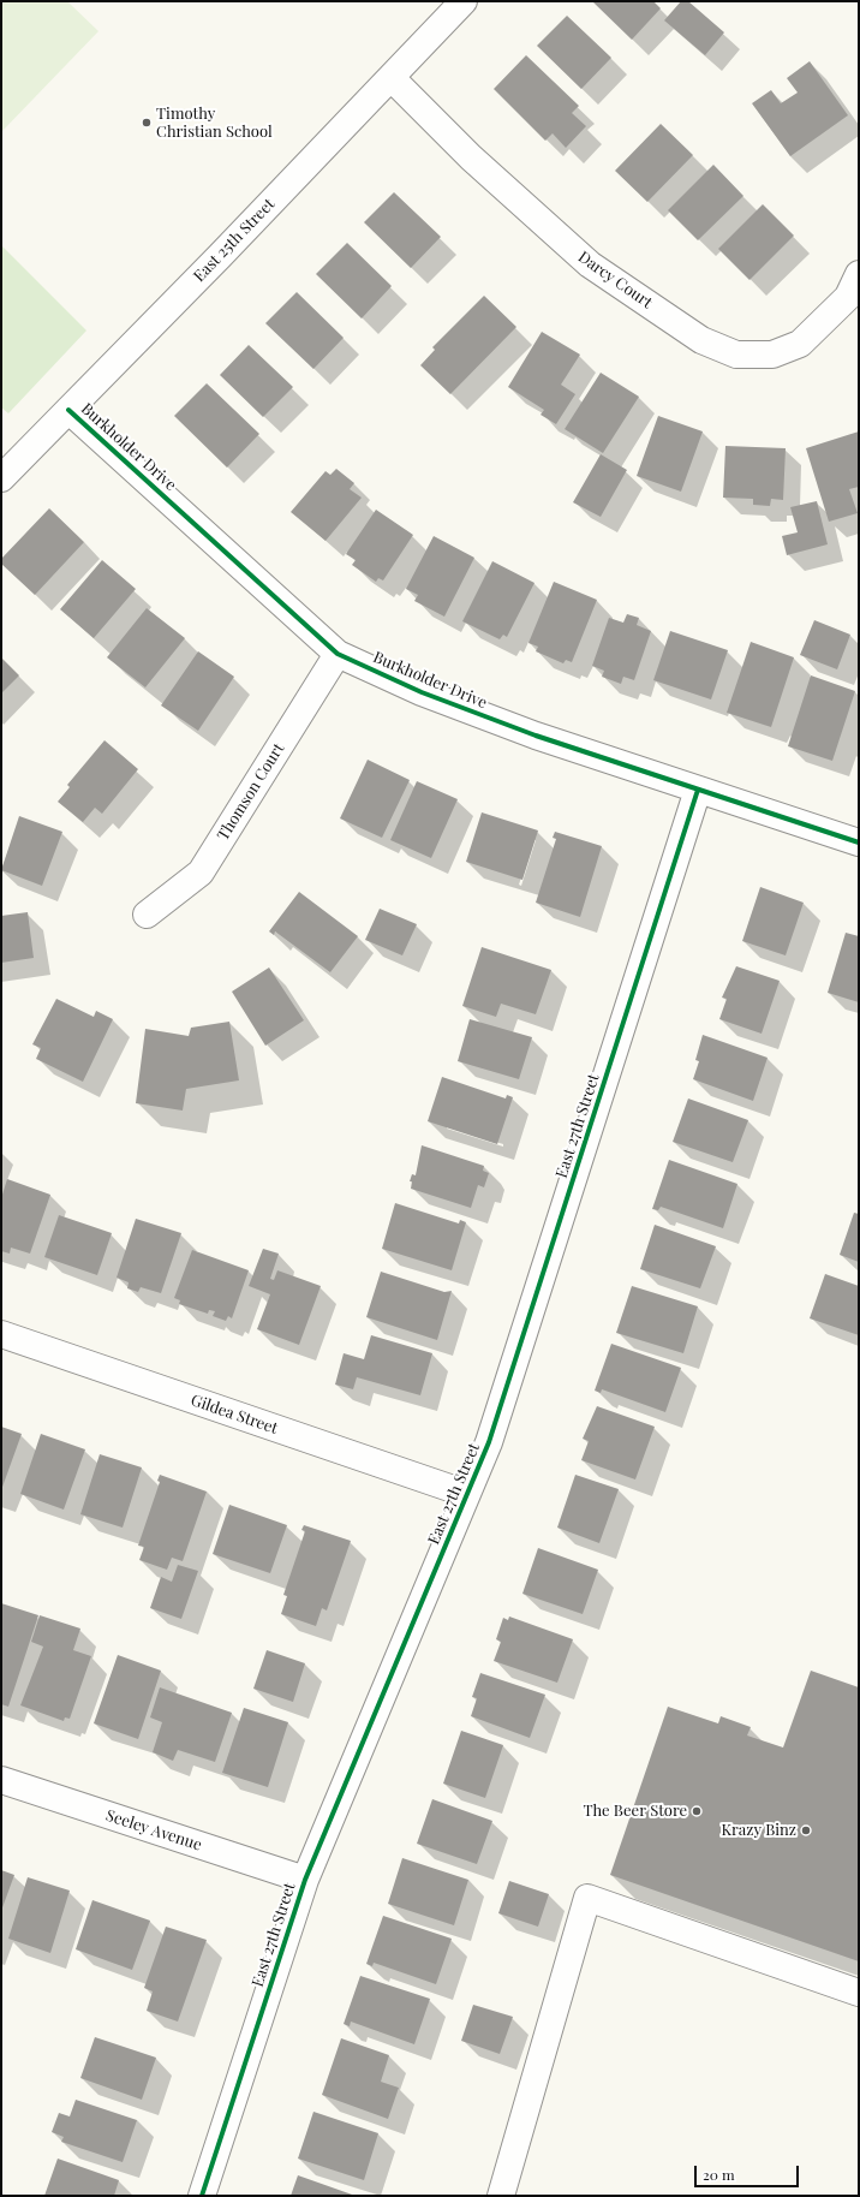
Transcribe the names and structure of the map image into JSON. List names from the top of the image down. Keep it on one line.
{"streets":{"street":["East 25th Street","Darcy Court","Burkholder Drive","Thomson Court","East 27th Street","Gildea Street","Seeley Avenue"]},"crossings":[["East 25th Street","Darcy Court"],["East 25th Street","Burkholder Drive"],["Burkholder Drive","Thomson Court"],["Burkholder Drive","East 27th Street"],["East 27th Street","Gildea Street"],["East 27th Street","Seeley Avenue"]],"places":["Timothy Christian School","The Beer Store","Krazy Binz"],"scale_bar":"20 m"}
